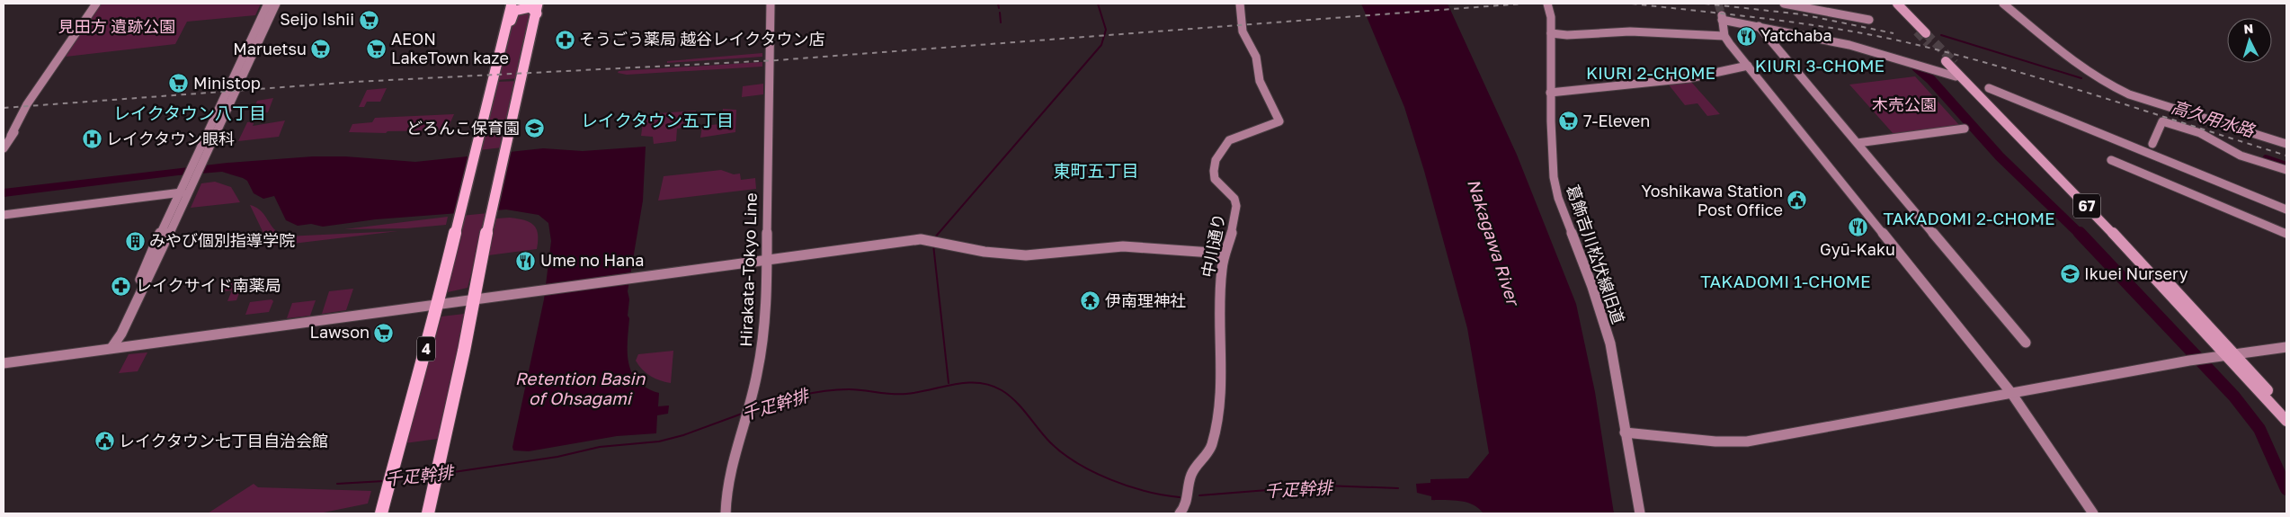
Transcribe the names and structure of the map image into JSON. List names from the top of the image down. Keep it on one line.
{"streets":{"highway":["4"],"main road":["67"],"street":["中川通り","葛飾吉川松伏線旧道","Hirakata-Tokyo Line"]},"districts":["KIURI 3-CHOME","KIURI 2-CHOME","レイクタウン八丁目","レイクタウン五丁目","東町五丁目","TAKADOMI 2-CHOME","TAKADOMI 1-CHOME"],"water":["高久用水路","Nakagawa River","Retention Basin of Ohsagami","千疋幹排"],"parks":["見田方 遺跡公園","木売公園"],"places":{"supermarket":["Seijo Ishii","AEON LakeTown kaze","Maruetsu","Ministop","7-Eleven","Lawson"],"restaurant":["Yatchaba","Gyū-Kaku","Ume no Hana"],"pharmacy":["そうごう薬局 越谷レイクタウン店","レイクサイド南薬局"],"school or university":["どろんこ保育園","Ikuei Nursery"],"hospital":["レイクタウン眼科"],"public building":["Yoshikawa Station Post Office","レイクタウン七丁目自治会館"],"building":["みやび個別指導学院"],"temple":["伊南理神社"]},"north":"top"}
